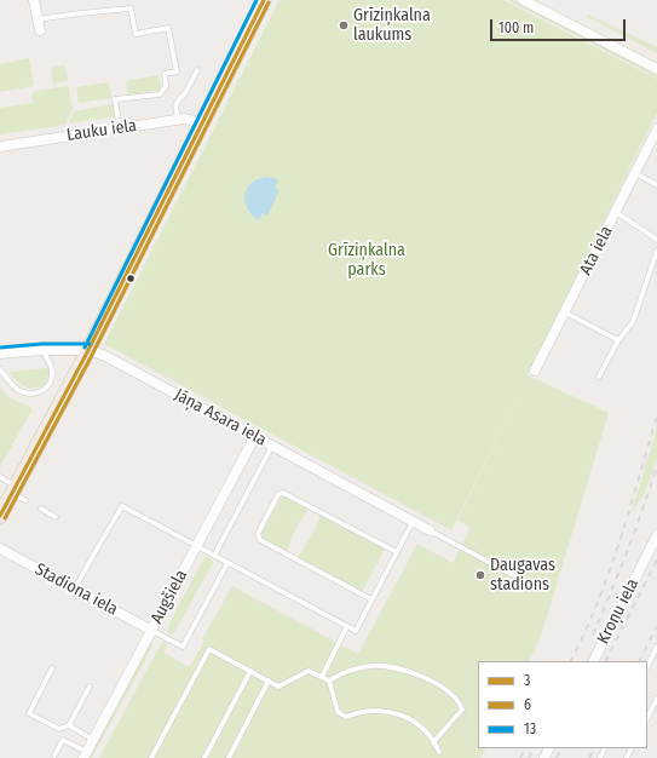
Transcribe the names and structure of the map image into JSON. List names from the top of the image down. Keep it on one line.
{"streets":{"street":["Lauku iela","Ata iela","Jāņa Asara iela","Stadiona iela","Augšiela","Kroņu iela"]},"crossings":[["Jāņa Asara iela","Augšiela"],["Stadiona iela","Augšiela"]],"parks":["Grīziņkalna parks"],"places":["Grīziņkalna laukums","Daugavas stadions"],"lines":["transit line 3","transit line 13","transit line 6"],"legend":["3","6","13"],"scale_bar":"100 m"}
